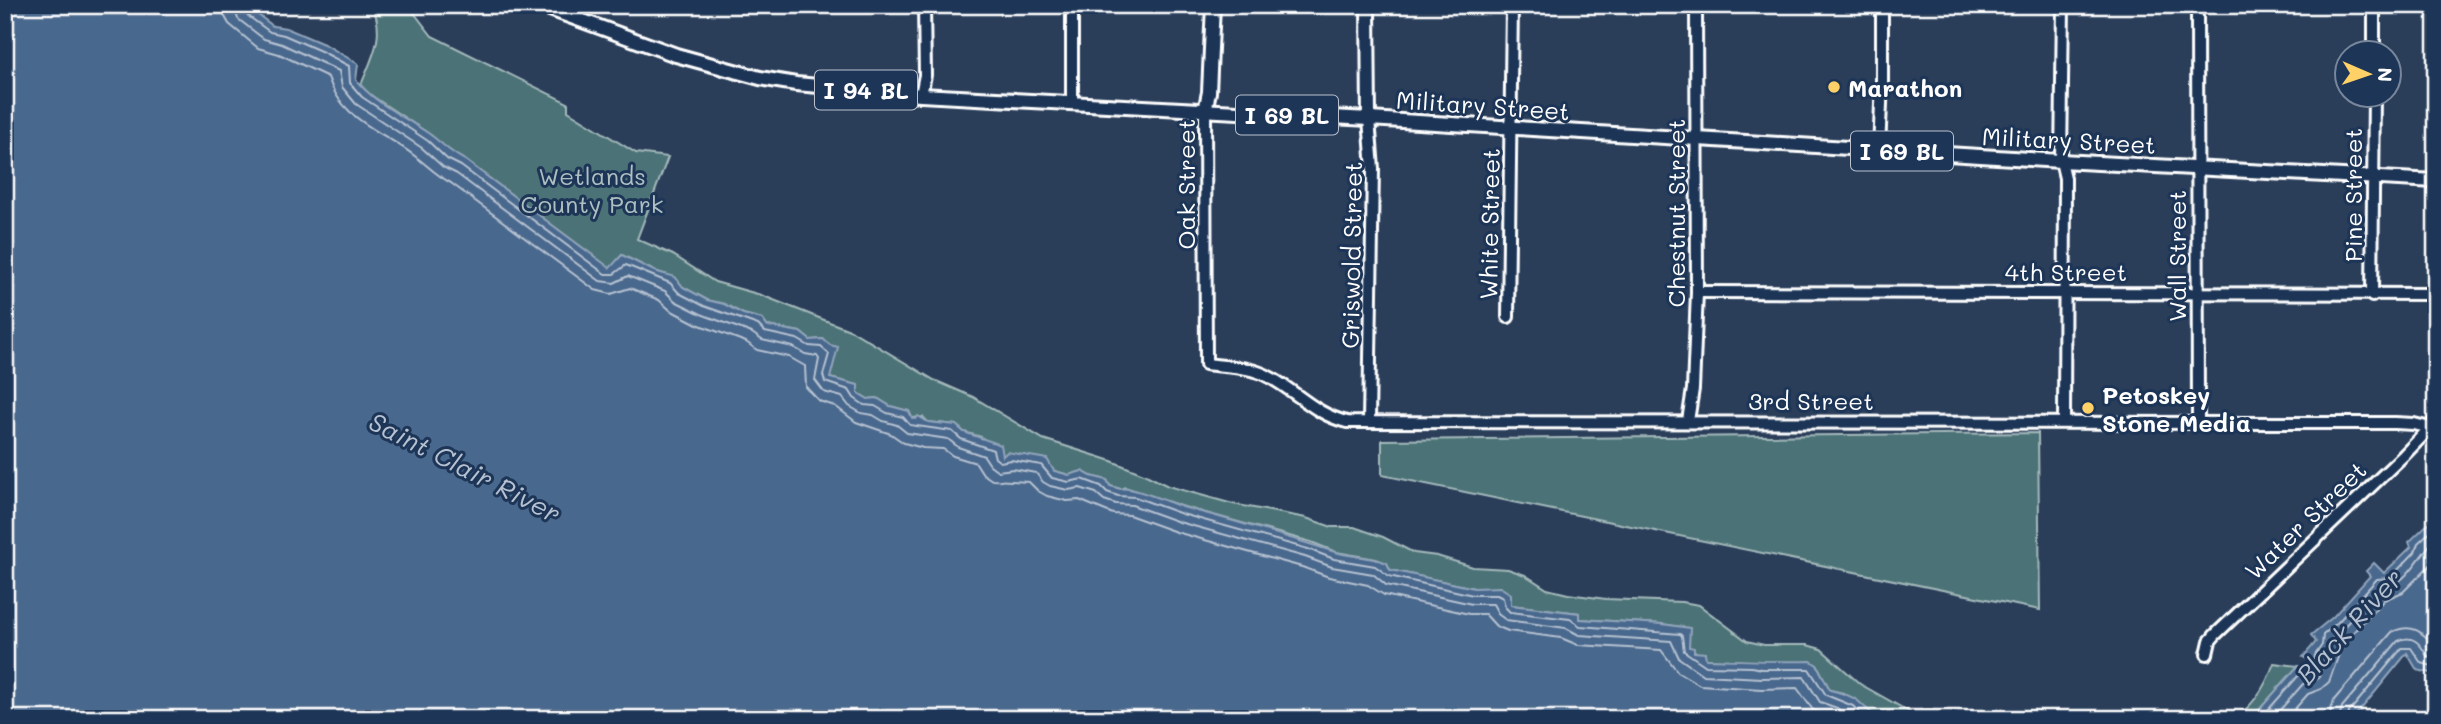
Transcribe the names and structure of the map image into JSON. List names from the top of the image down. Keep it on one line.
{"streets":{"main road":["I 94 BL","Military Street","I 69 BL","Oak Street","Griswold Street"],"street":["Pine Street","Chestnut Street","White Street","Wall Street","4th Street","3rd Street","Water Street"]},"crossings":[["Military Street","Oak Street"],["Military Street","Pine Street"],["Military Street","Chestnut Street"],["Military Street","White Street"],["Military Street","Griswold Street"],["Military Street","Wall Street"],["Oak Street","3rd Street"],["Pine Street","4th Street"],["Chestnut Street","4th Street"],["Chestnut Street","3rd Street"],["Griswold Street","3rd Street"],["Wall Street","4th Street"],["Wall Street","3rd Street"],["3rd Street","Water Street"]],"water":["Saint Clair River","Black River"],"parks":["Wetlands County Park"],"places":["Marathon","Petoskey Stone Media"],"north":"right"}
